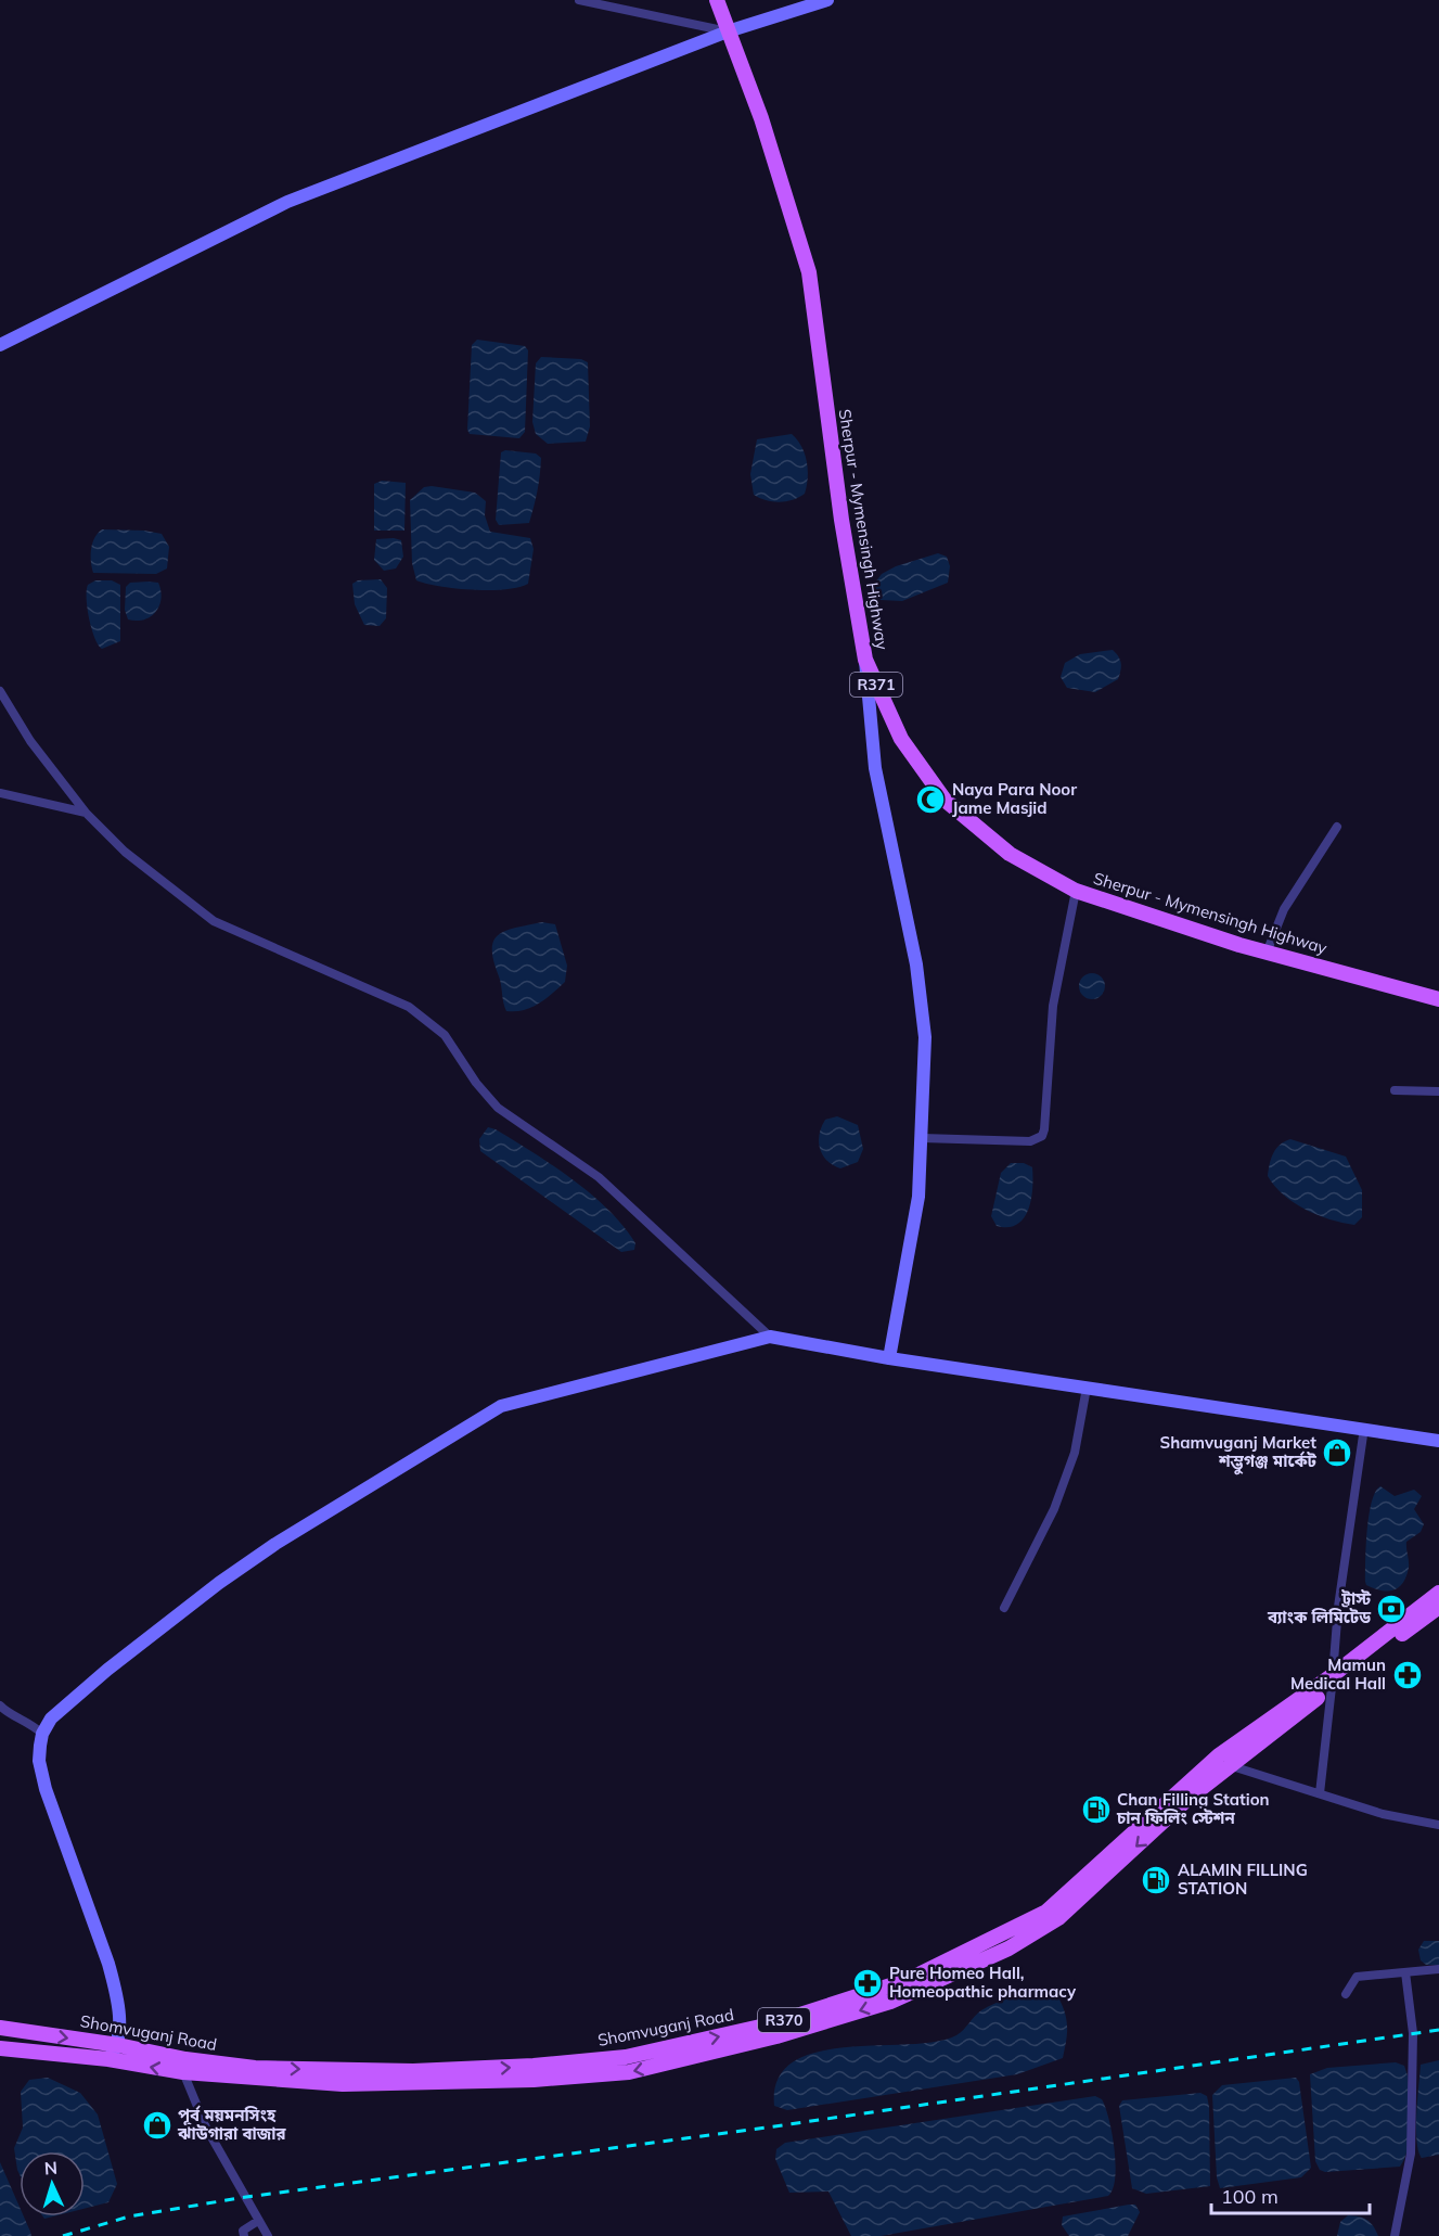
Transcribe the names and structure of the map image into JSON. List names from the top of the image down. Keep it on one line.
{"streets":{"main road":["Sherpur - Mymensingh Highway","R371","R370","Shomvuganj Road"]},"crossings":[["Sherpur - Mymensingh Highway","R371"]],"places":{"mosque":["Naya Para Noor Jame Masjid"],"shop":["Shamvuganj Market শম্ভুগঞ্জ মার্কেট","পূর্ব ময়মনসিংহ ঝাউগারা বাজার"],"bank":["ট্রাস্ট ব্যাংক লিমিটেড"],"pharmacy":["Mamun Medical Hall","Pure Homeo Hall, Homeopathic pharmacy"],"fuel station":["Chan Filling Station চান ফিলিং স্টেশন","ALAMIN FILLING STATION"]},"scale_bar":"100 m","north":"top"}
